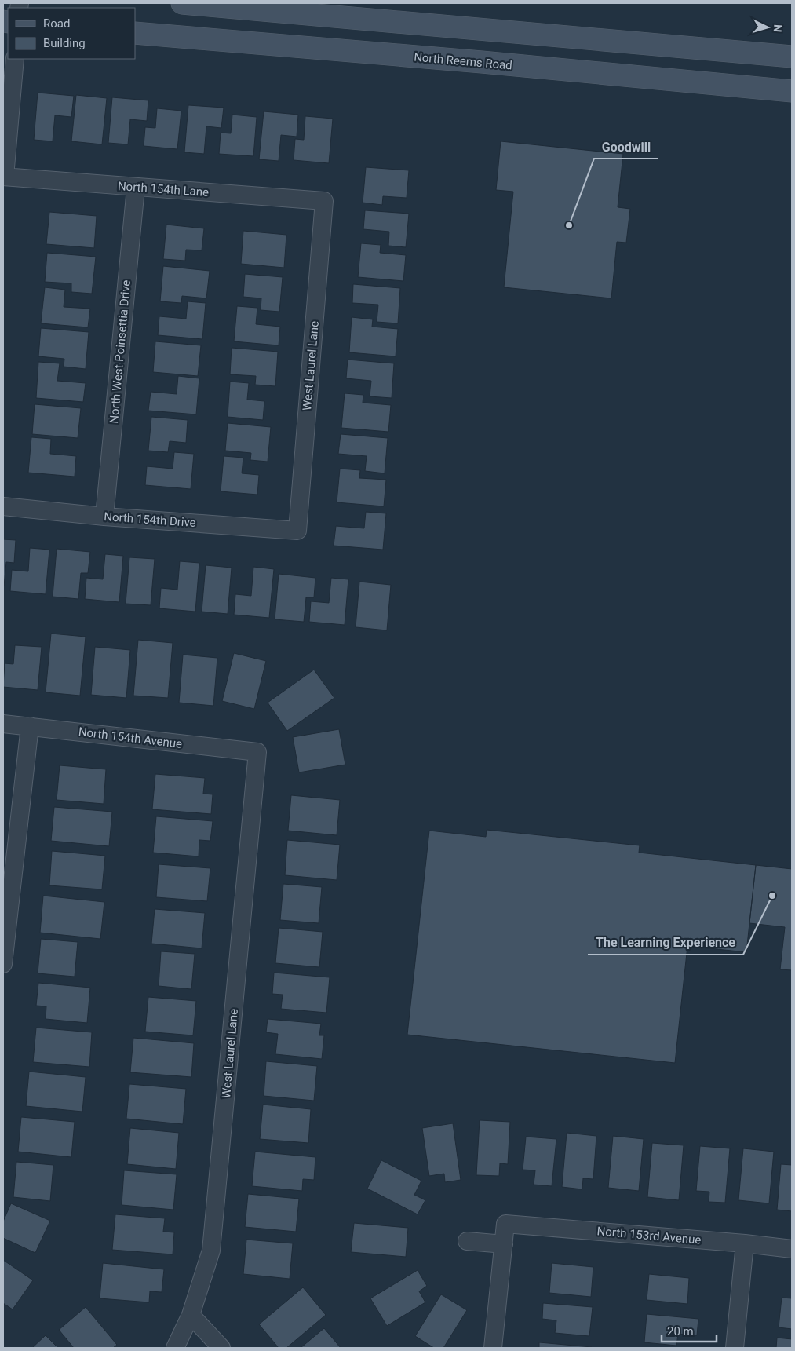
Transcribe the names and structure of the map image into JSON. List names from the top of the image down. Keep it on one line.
{"streets":{"main road":["North Reems Road"],"street":["North 154th Lane","North West Poinsettia Drive","West Laurel Lane","North 154th Drive","North 154th Avenue","North 153rd Avenue"]},"crossings":[["North 154th Lane","North West Poinsettia Drive"],["North 154th Lane","West Laurel Lane"],["North West Poinsettia Drive","North 154th Drive"],["West Laurel Lane","North 154th Drive"],["West Laurel Lane","North 154th Avenue"]],"places":["Goodwill","The Learning Experience"],"legend":["Road","Building"],"scale_bar":"20 m","north":"right"}
